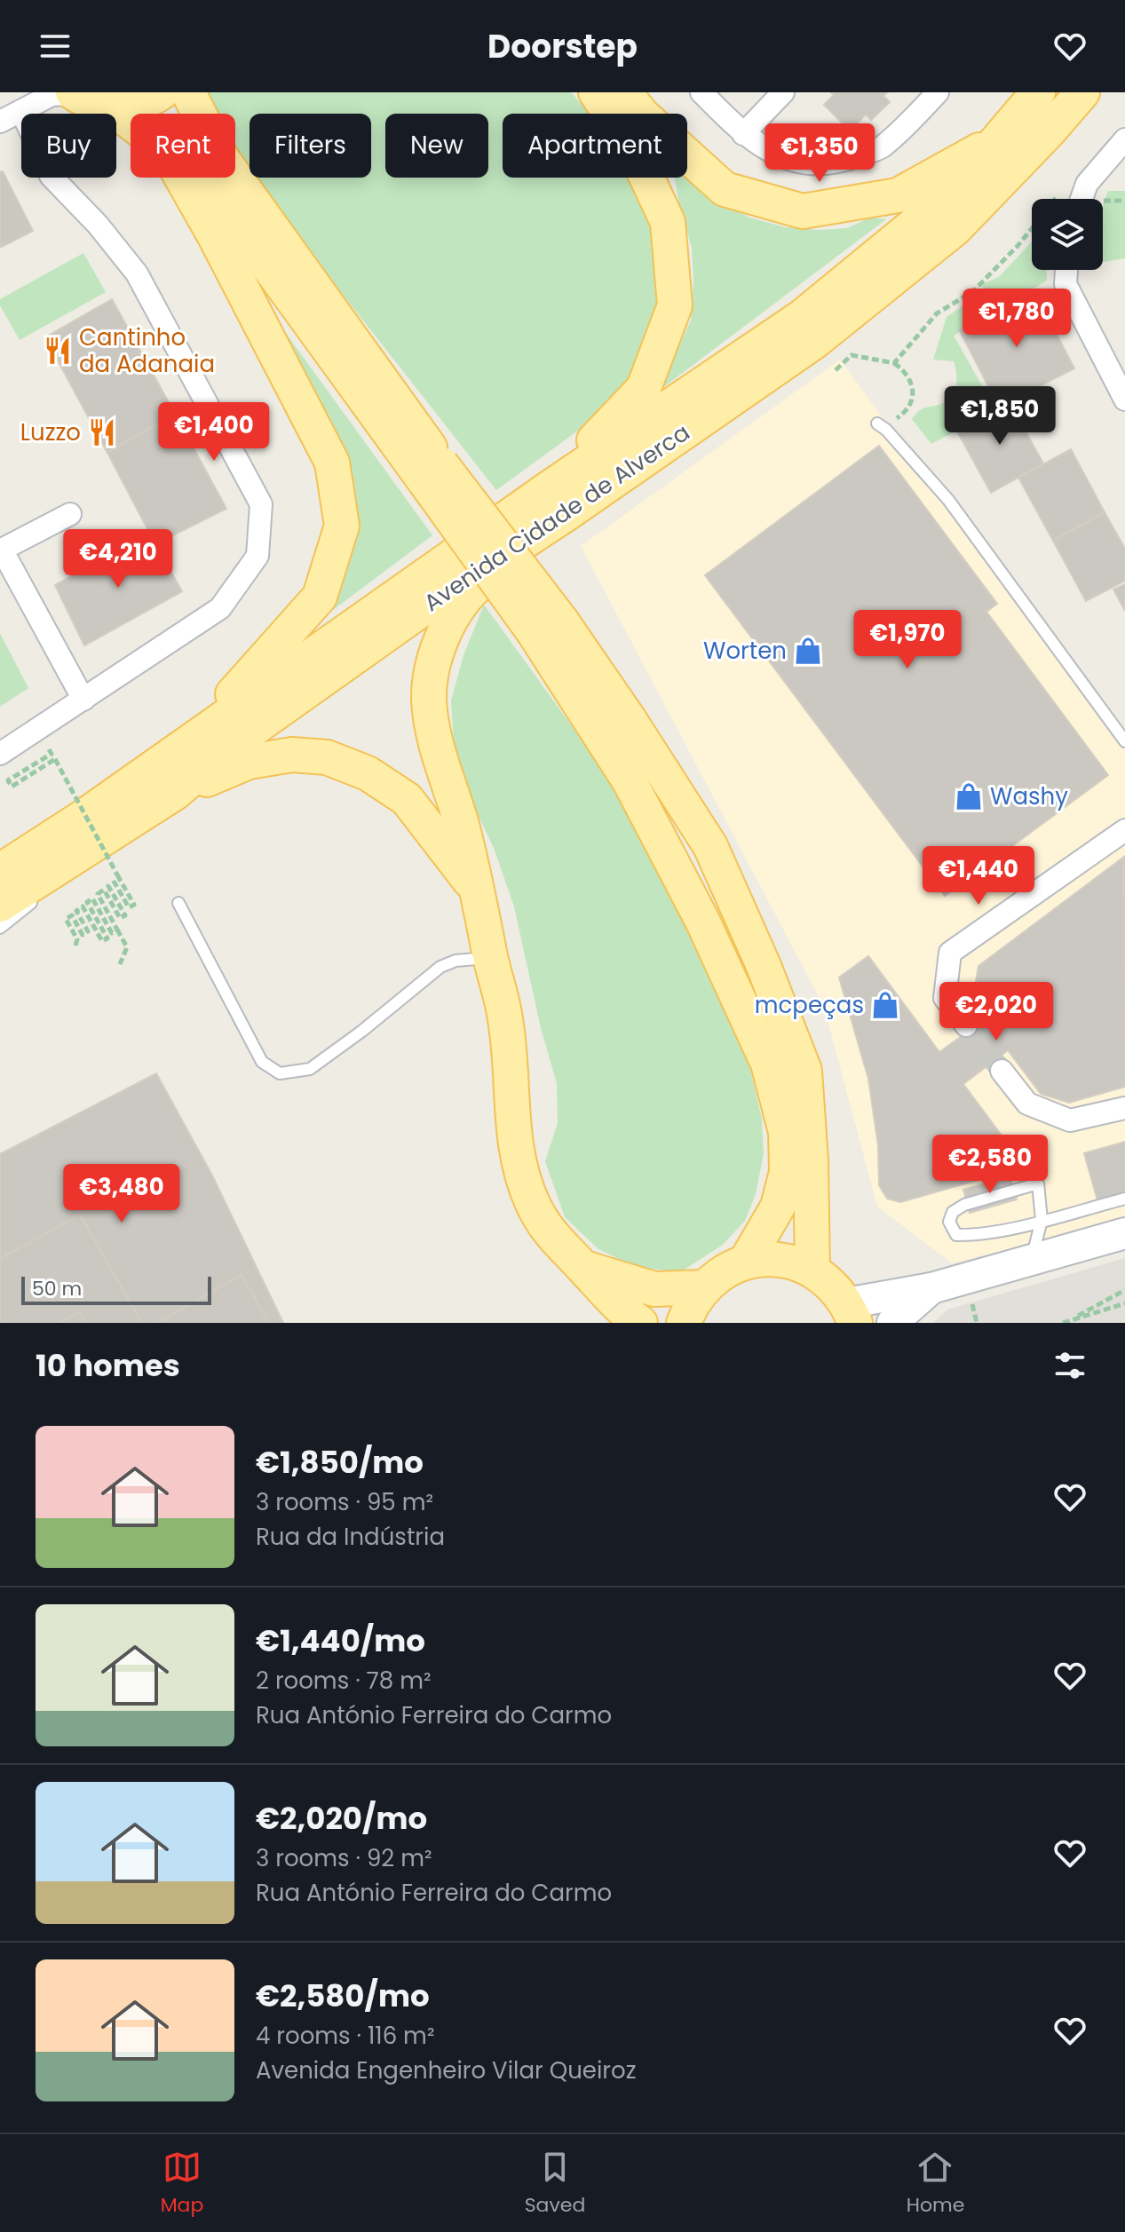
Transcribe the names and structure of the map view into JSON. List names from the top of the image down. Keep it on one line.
{"streets":{"main road":["Avenida Cidade de Alverca"]},"places":{"restaurant":["Cantinho da Adanaia","Luzzo"],"shop":["Worten","Washy","mcpeças"]},"scale_bar":"50 m","page":{"header":"Doorstep","chip":["Buy","Rent","Filters","New","Apartment"],"price":["€1,350","€1,780","€1,850","€1,400","€4,210","€1,970","€1,440","€2,020","€2,580","€3,480"],"scale":"50 m","heading":"10 homes","list":[{"name":"€1,850/mo","note":"3 rooms · 95 m² · Rua da Indústria"},{"name":"€1,440/mo","note":"2 rooms · 78 m² · Rua António Ferreira do Carmo"},{"name":"€2,020/mo","note":"3 rooms · 92 m² · Rua António Ferreira do Carmo"},{"name":"€2,580/mo","note":"4 rooms · 116 m² · Avenida Engenheiro Vilar Queiroz"}],"tabs":["Map","Saved","Home"]}}
